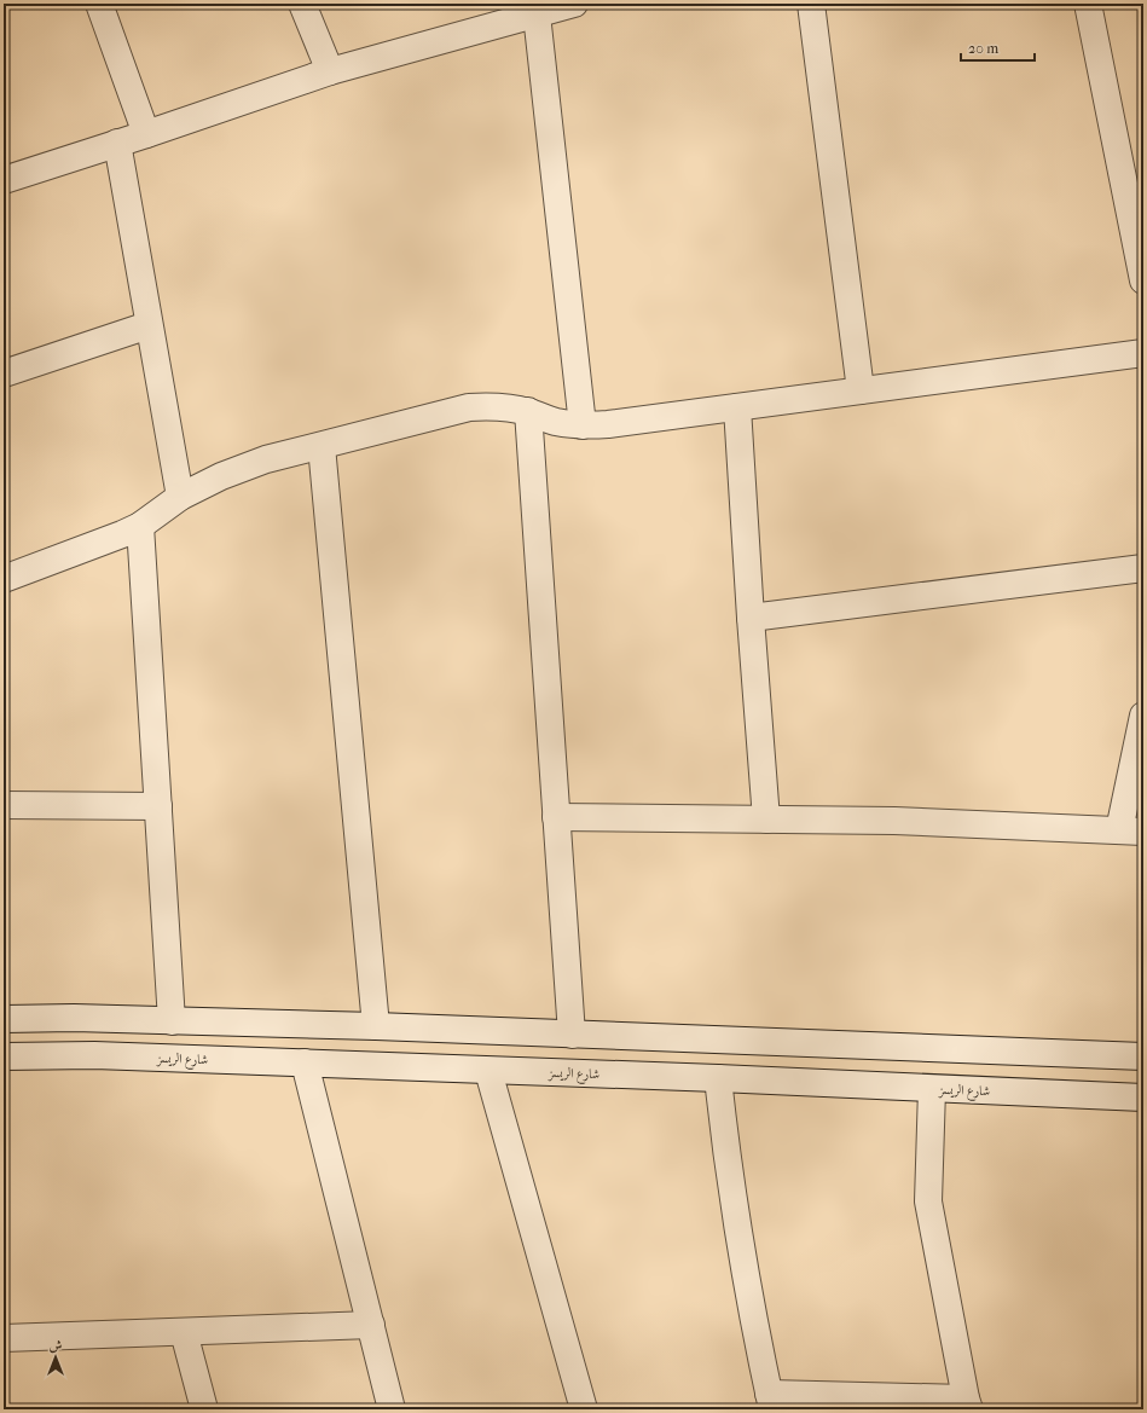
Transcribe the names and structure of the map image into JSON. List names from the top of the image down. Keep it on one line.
{"streets":{"street":["شارع الريسز"]},"scale_bar":"20 m","north":"top"}
